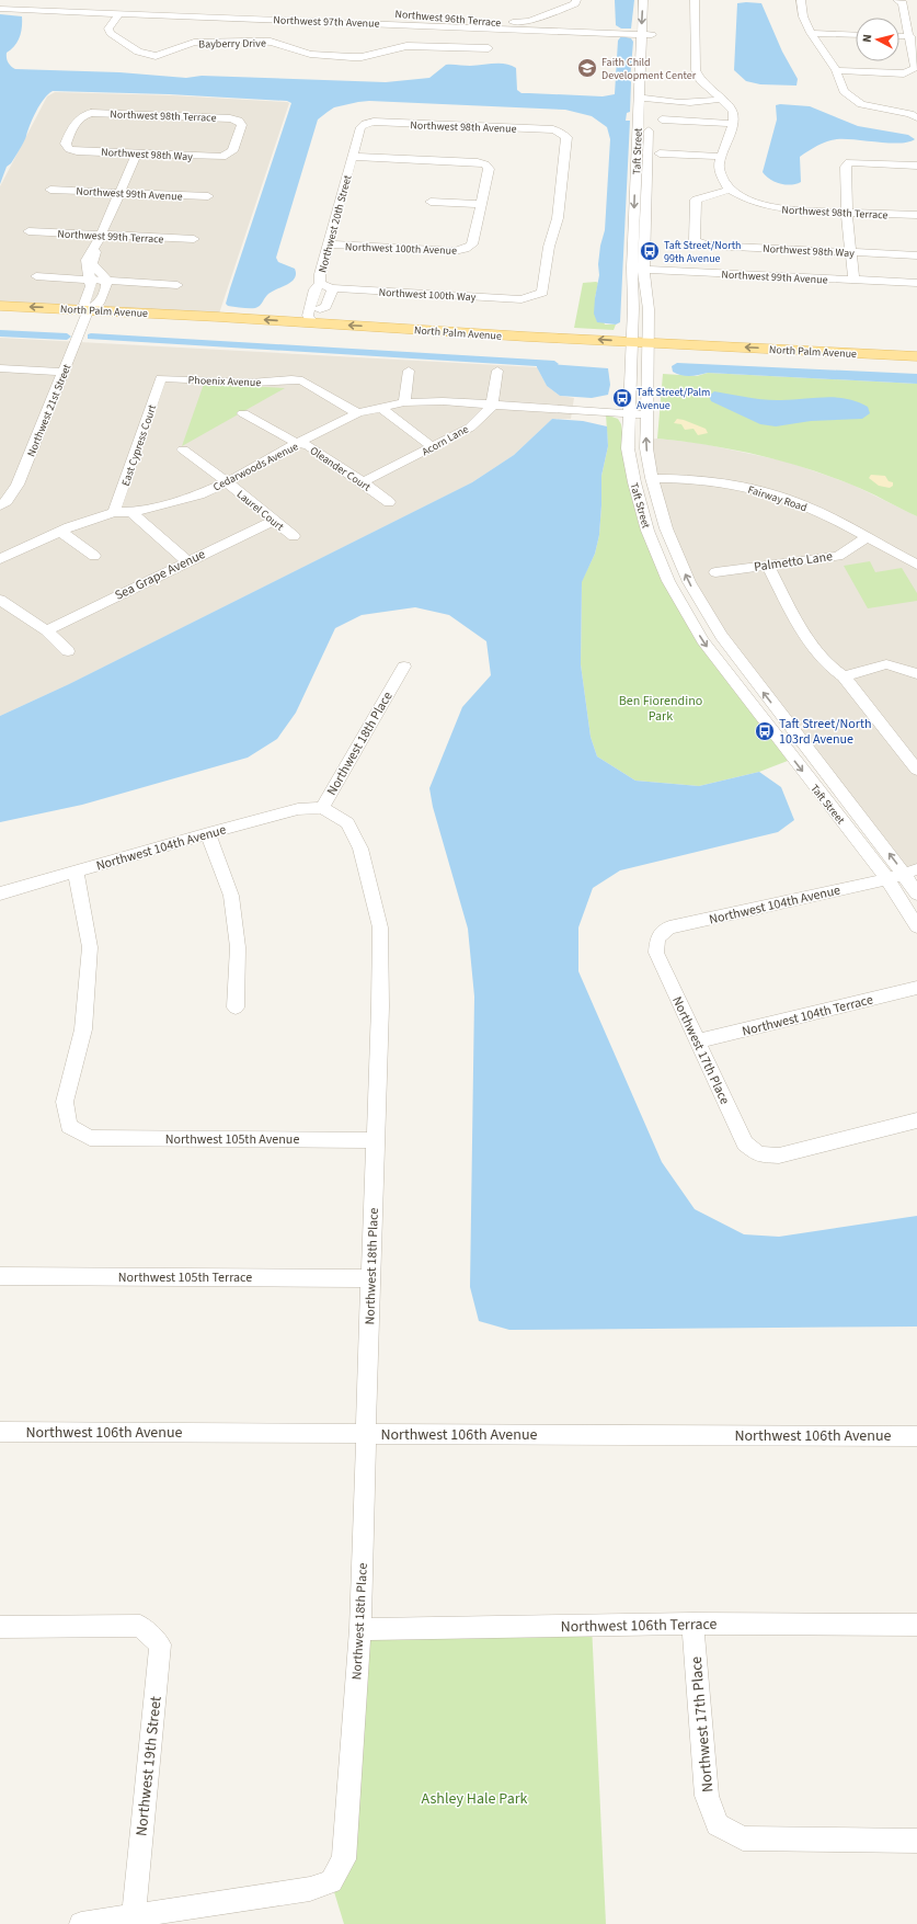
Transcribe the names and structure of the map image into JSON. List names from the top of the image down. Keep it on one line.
{"streets":{"main road":["North Palm Avenue"],"street":["Northwest 96th Terrace","Northwest 97th Avenue","Bayberry Drive","Northwest 98th Terrace","Northwest 98th Avenue","Taft Street","Northwest 98th Way","Northwest 99th Avenue","Northwest 20th Street","Northwest 99th Terrace","Northwest 100th Avenue","Northwest 100th Way","Phoenix Avenue","Northwest 21st Street","Acorn Lane","East Cypress Court","Cedarwoods Avenue","Oleander Court","Fairway Road","Laurel Court","Palmetto Lane","Sea Grape Avenue","Northwest 18th Place","Northwest 104th Avenue","Northwest 104th Terrace","Northwest 17th Place","Northwest 105th Avenue","Northwest 105th Terrace","Northwest 106th Avenue","Northwest 106th Terrace","Northwest 19th Street"]},"crossings":[["Northwest 97th Avenue","Bayberry Drive"],["Northwest 97th Avenue","Taft Street"],["Northwest 98th Terrace","Northwest 98th Way"],["Northwest 98th Avenue","Northwest 20th Street"],["Northwest 98th Avenue","Northwest 100th Way"],["Taft Street","Northwest 99th Avenue"],["Taft Street","North Palm Avenue"],["Taft Street","Cedarwoods Avenue"],["Taft Street","Fairway Road"],["Taft Street","Northwest 104th Avenue"],["Northwest 98th Way","Northwest 21st Street"],["Northwest 99th Avenue","Northwest 21st Street"],["Northwest 20th Street","Northwest 100th Avenue"],["Northwest 20th Street","Northwest 100th Way"],["Northwest 20th Street","North Palm Avenue"],["Northwest 99th Terrace","Northwest 21st Street"],["North Palm Avenue","Northwest 21st Street"],["Phoenix Avenue","East Cypress Court"],["Phoenix Avenue","Cedarwoods Avenue"],["Acorn Lane","Cedarwoods Avenue"],["Acorn Lane","Oleander Court"],["East Cypress Court","Cedarwoods Avenue"],["Cedarwoods Avenue","Oleander Court"],["Cedarwoods Avenue","Laurel Court"],["Fairway Road","Palmetto Lane"],["Laurel Court","Sea Grape Avenue"],["Northwest 18th Place","Northwest 104th Avenue"],["Northwest 18th Place","Northwest 105th Avenue"],["Northwest 18th Place","Northwest 105th Terrace"],["Northwest 18th Place","Northwest 106th Avenue"],["Northwest 18th Place","Northwest 106th Terrace"],["Northwest 18th Place","Northwest 19th Street"],["Northwest 104th Avenue","Northwest 17th Place"],["Northwest 104th Avenue","Northwest 105th Avenue"],["Northwest 104th Terrace","Northwest 17th Place"],["Northwest 17th Place","Northwest 106th Terrace"]],"parks":["Ben Fiorendino Park","Ashley Hale Park"],"places":{"school or university":["Faith Child Development Center"],"bus stop":["Taft Street/North 99th Avenue","Taft Street/Palm Avenue","Taft Street/North 103rd Avenue"]},"north":"left"}
